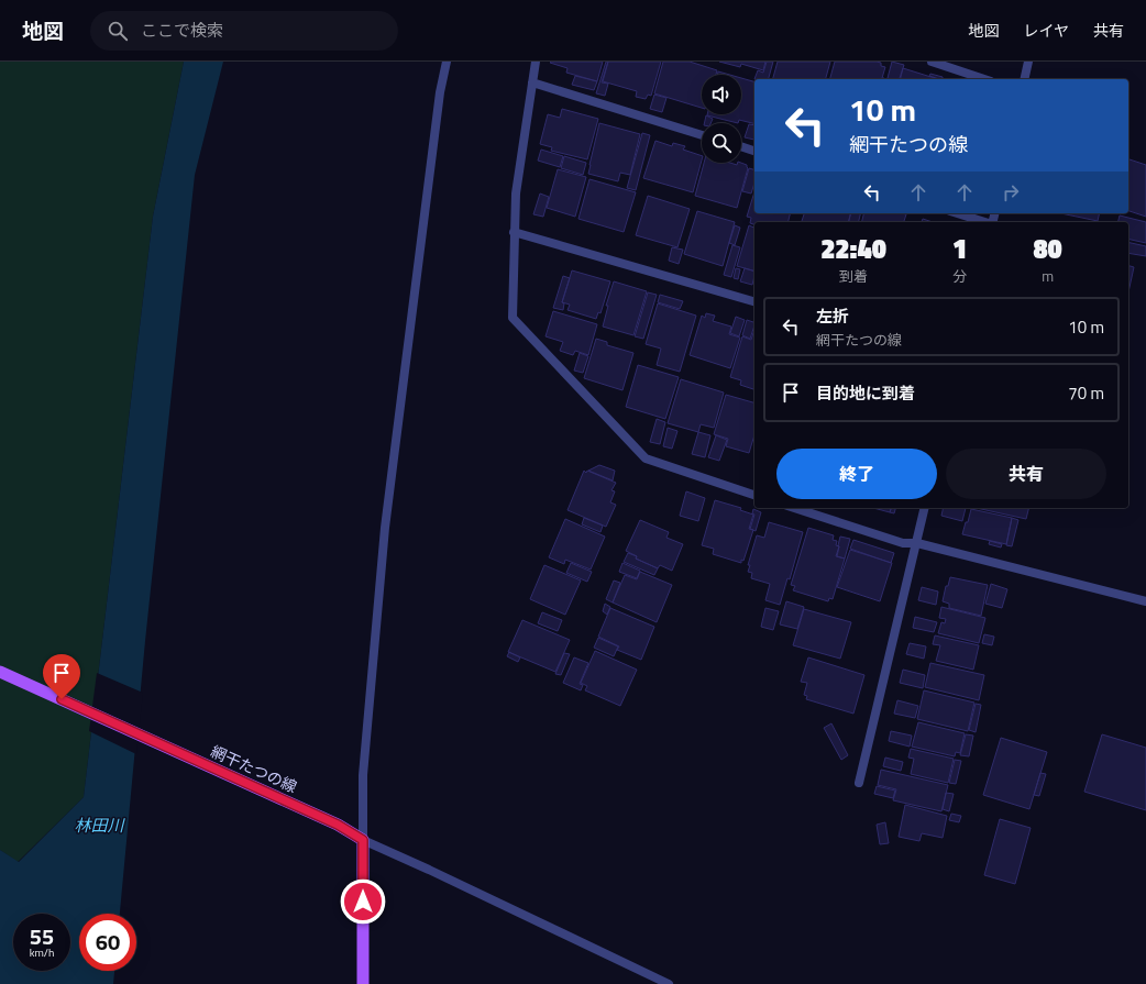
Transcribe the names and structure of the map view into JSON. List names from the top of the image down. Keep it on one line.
{"streets":{"main road":["網干たつの線"]},"water":["林田川"],"page":{"header":"地図","search":"ここで検索","nav":["地図","レイヤ","共有"],"turn":["10 m","網干たつの線"],"eta":["22:40","到着","1","分","80","m"],"list":[{"name":"左折","note":"網干たつの線","value":"10 m"},{"name":"目的地に到着","value":"70 m"}],"buttons":["終了","共有"],"speed":"55 km/h","limit":"60"}}
